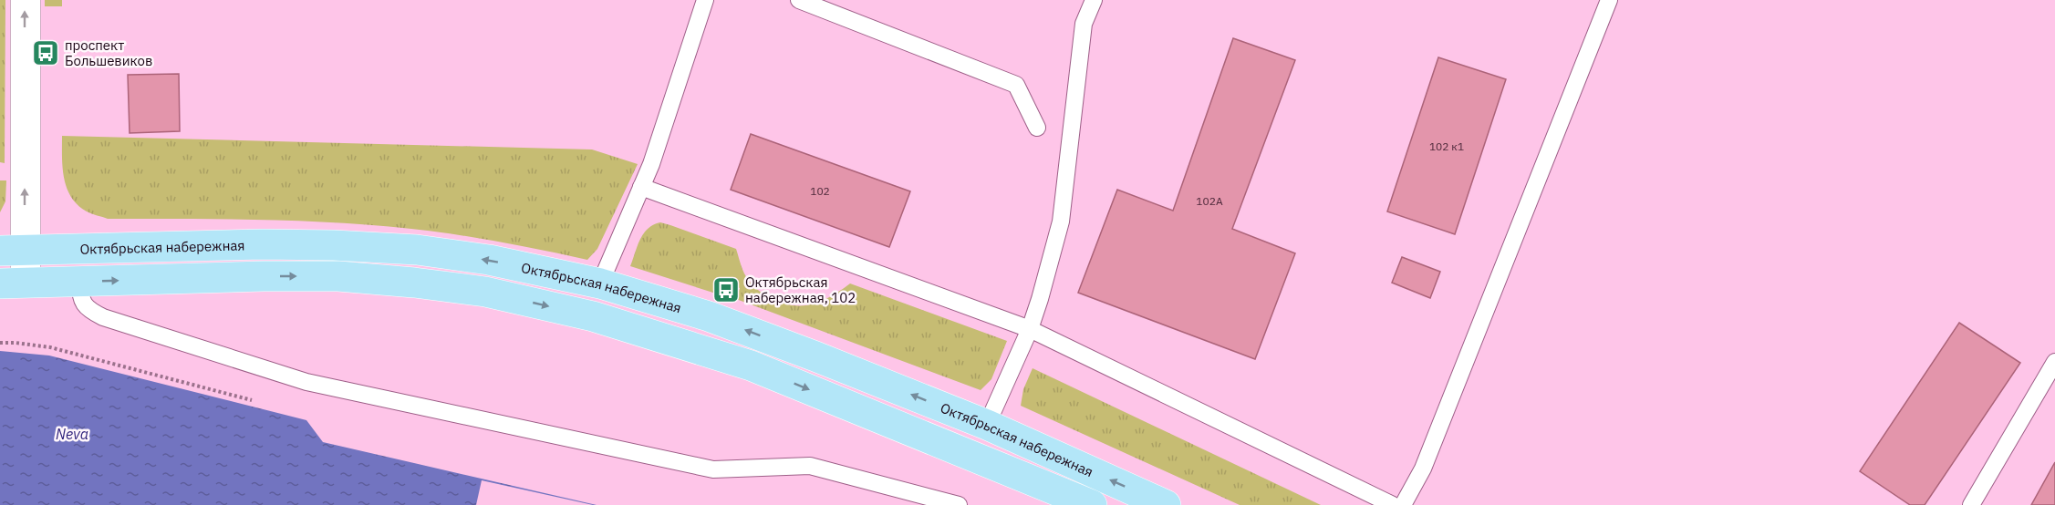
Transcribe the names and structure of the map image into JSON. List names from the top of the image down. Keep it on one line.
{"streets":{"main road":["Октябрьская набережная"]},"water":["Neva"],"places":{"bus stop":["проспект Большевиков","Октябрьская набережная, 102"]},"house_numbers":["102 к1","102","102А"]}
